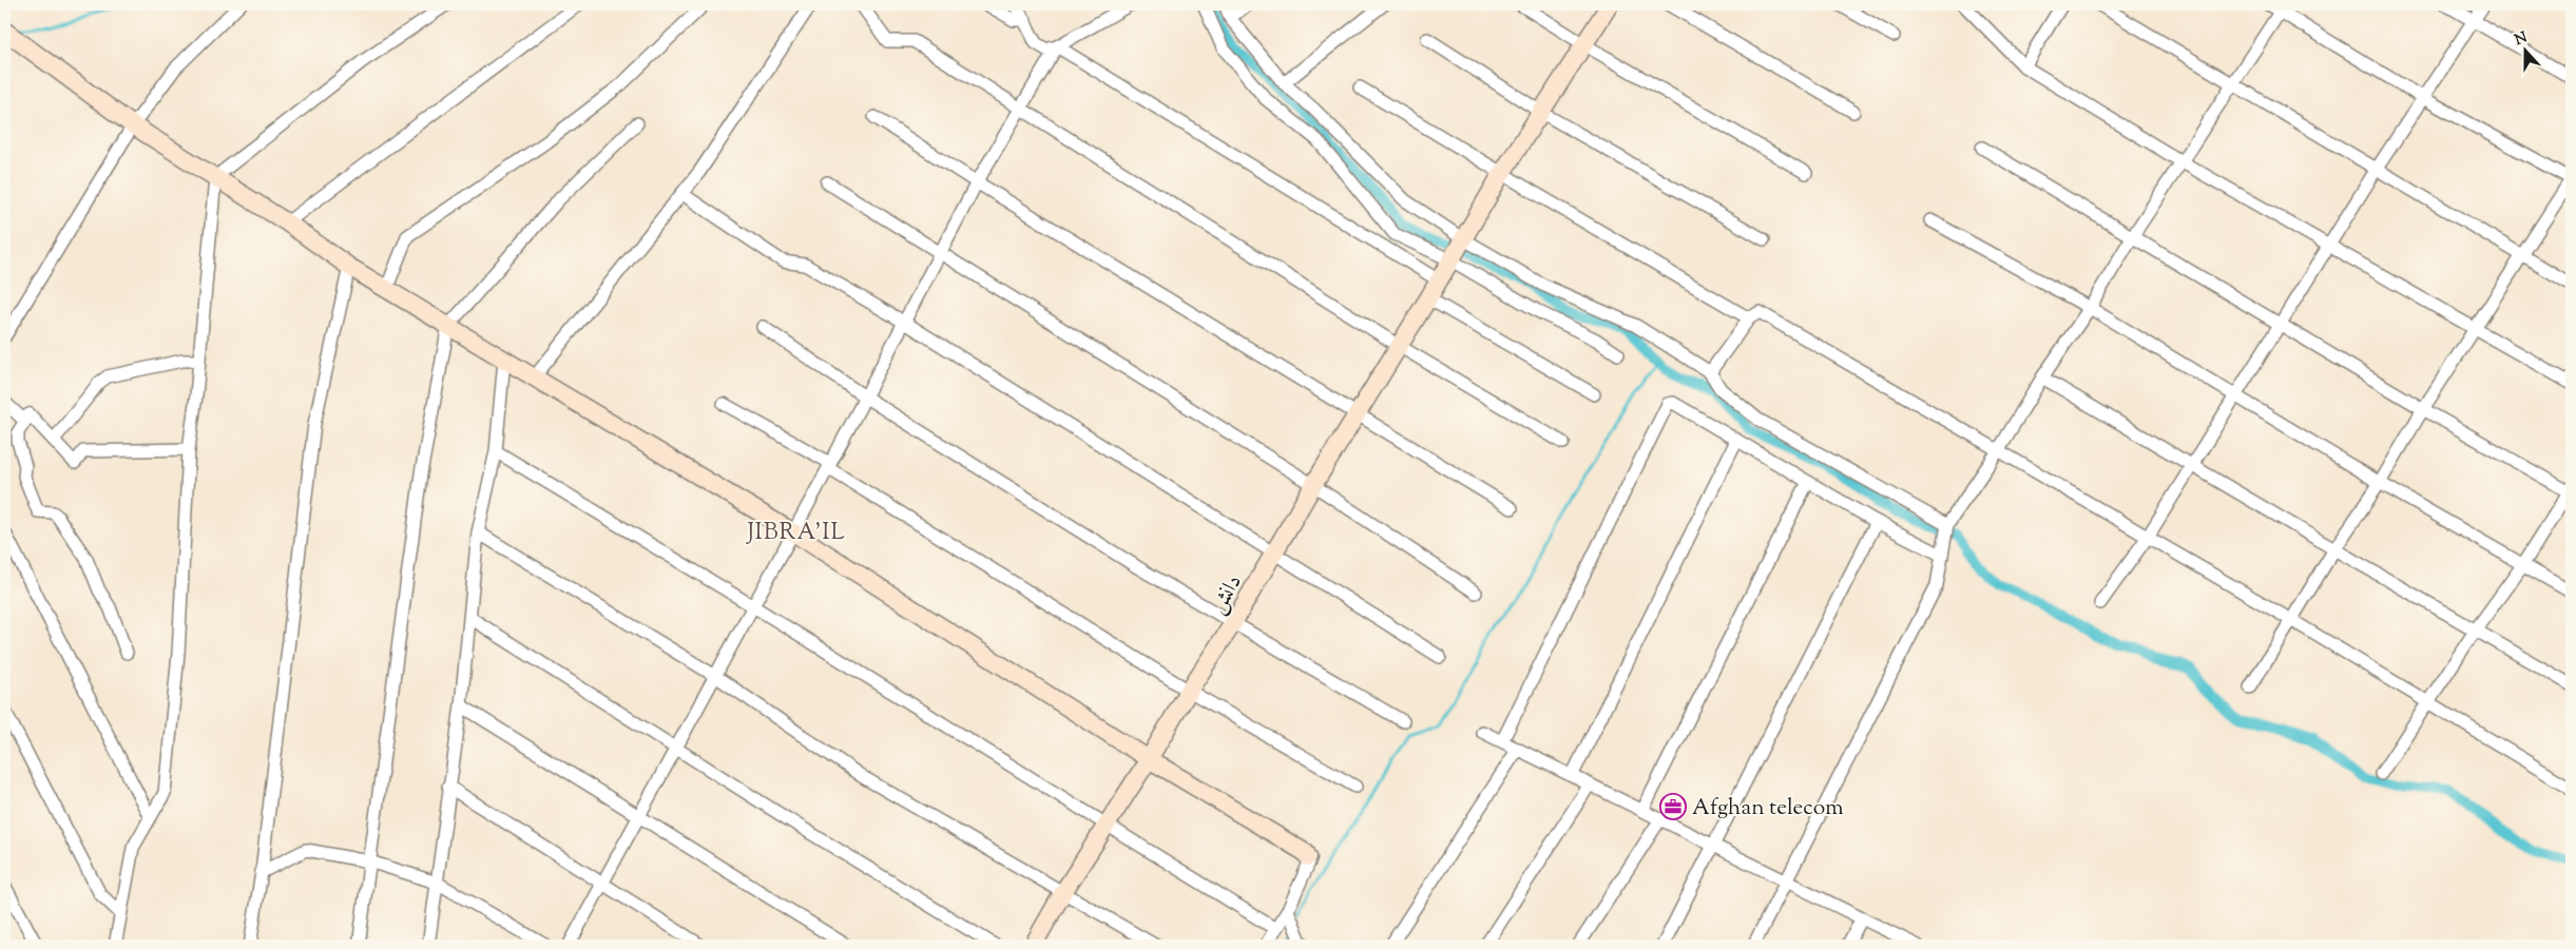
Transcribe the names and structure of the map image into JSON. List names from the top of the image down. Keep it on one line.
{"streets":{"street":["دانش"]},"districts":["JIBRA'IL"],"places":{"office":["Afghan telecom"]},"north":"top"}
